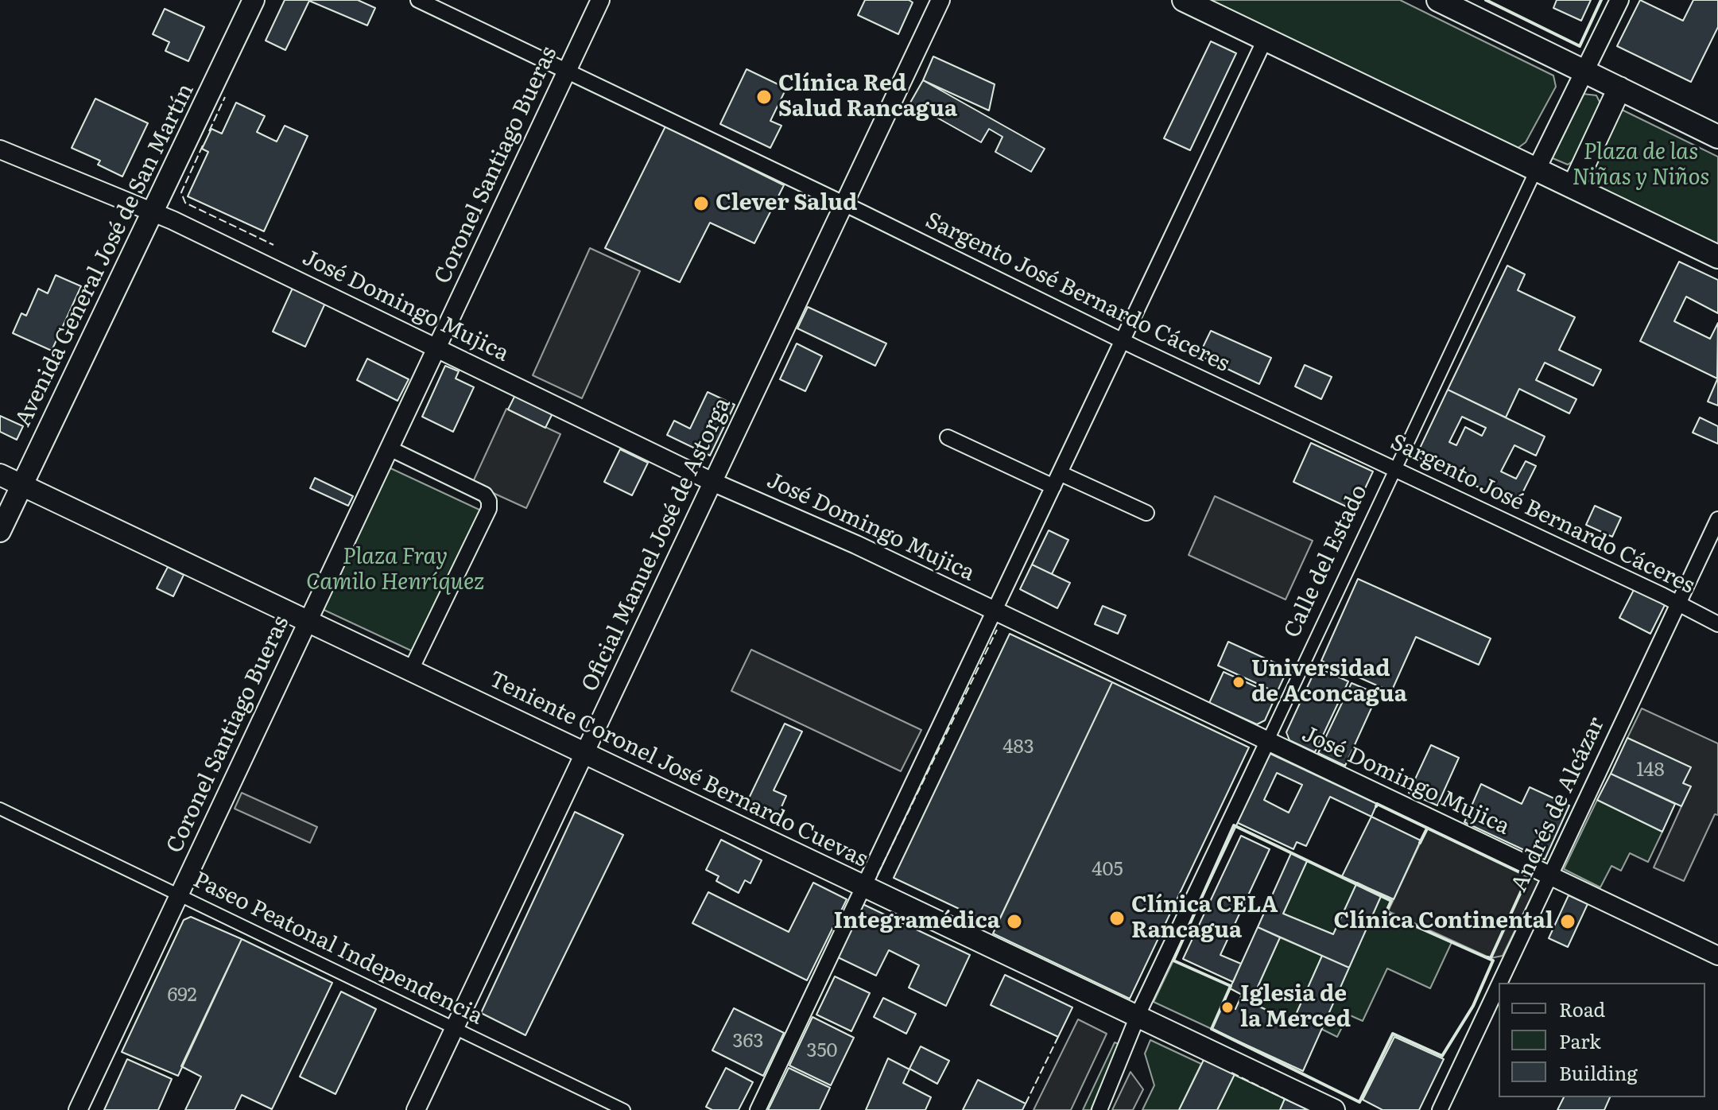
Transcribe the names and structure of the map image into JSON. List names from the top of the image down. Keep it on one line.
{"streets":{"main road":["Avenida General José de San Martín","Teniente Coronel José Bernardo Cuevas"],"street":["Coronel Santiago Bueras","Sargento José Bernardo Cáceres","José Domingo Mujica","Oficial Manuel José de Astorga","Calle del Estado","Andrés de Alcázar","Paseo Peatonal Independencia"]},"crossings":[["Coronel Santiago Bueras","Sargento José Bernardo Cáceres"],["Coronel Santiago Bueras","José Domingo Mujica"],["Coronel Santiago Bueras","Teniente Coronel José Bernardo Cuevas"],["Coronel Santiago Bueras","Paseo Peatonal Independencia"],["Avenida General José de San Martín","José Domingo Mujica"],["Avenida General José de San Martín","Teniente Coronel José Bernardo Cuevas"],["Sargento José Bernardo Cáceres","Oficial Manuel José de Astorga"],["Sargento José Bernardo Cáceres","Calle del Estado"],["Sargento José Bernardo Cáceres","Andrés de Alcázar"],["José Domingo Mujica","Oficial Manuel José de Astorga"],["José Domingo Mujica","Calle del Estado"],["José Domingo Mujica","Andrés de Alcázar"],["Oficial Manuel José de Astorga","Teniente Coronel José Bernardo Cuevas"],["Oficial Manuel José de Astorga","Paseo Peatonal Independencia"],["Calle del Estado","Teniente Coronel José Bernardo Cuevas"]],"parks":["Plaza de las Niñas y Niños","Plaza Fray Camilo Henríquez"],"places":["Clínica Red Salud Rancagua","Clever Salud","Universidad de Aconcagua","Clínica CELA Rancagua","Integramédica","Clínica Continental","Iglesia de la Merced"],"house_numbers":["483","148","405","692","363","350"],"legend":["Road","Park","Building"]}
